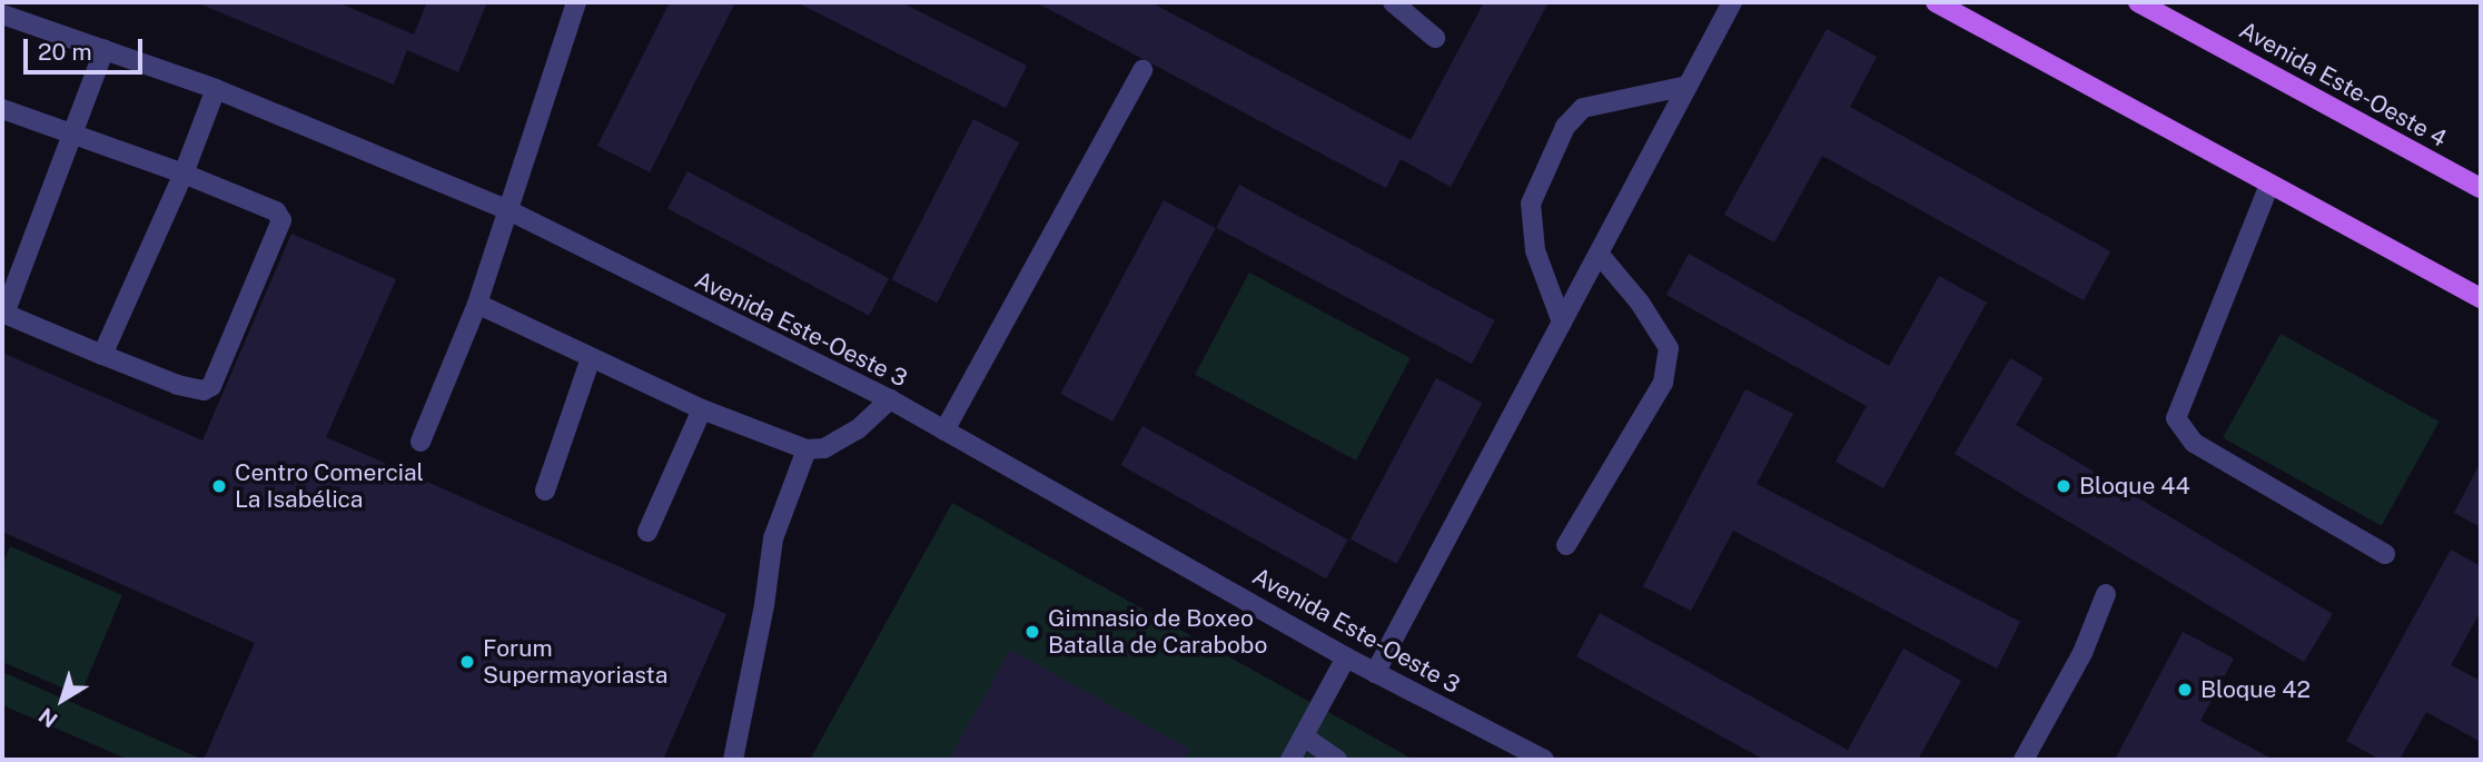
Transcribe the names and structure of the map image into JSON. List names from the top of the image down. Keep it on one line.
{"streets":{"main road":["Avenida Este-Oeste 4"],"street":["Avenida Este-Oeste 3"]},"places":["Centro Comercial La Isabélica","Bloque 44","Gimnasio de Boxeo Batalla de Carabobo","Forum Supermayoriasta","Bloque 42"],"scale_bar":"20 m","north":"bottom left"}
